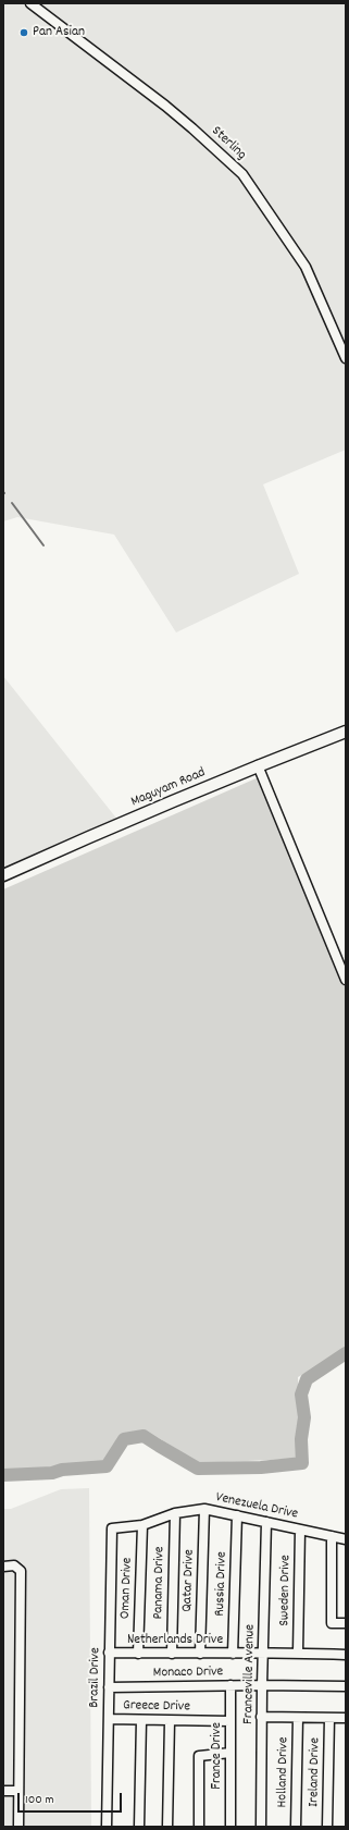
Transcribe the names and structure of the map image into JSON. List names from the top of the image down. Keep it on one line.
{"streets":{"main road":["Maguyam Road"],"street":["Sterling","Venezuela Drive","Qatar Drive","Panama Drive","Russia Drive","Oman Drive","Sweden Drive","Netherlands Drive","Monaco Drive","Franceville Avenue","Brazil Drive","Greece Drive","France Drive","Holland Drive","Ireland Drive"]},"crossings":[["Venezuela Drive","Qatar Drive"],["Venezuela Drive","Panama Drive"],["Venezuela Drive","Russia Drive"],["Venezuela Drive","Oman Drive"],["Venezuela Drive","Sweden Drive"],["Venezuela Drive","Franceville Avenue"],["Venezuela Drive","Brazil Drive"],["Qatar Drive","Netherlands Drive"],["Panama Drive","Netherlands Drive"],["Russia Drive","Netherlands Drive"],["Oman Drive","Netherlands Drive"],["Sweden Drive","Netherlands Drive"],["Netherlands Drive","Franceville Avenue"],["Netherlands Drive","Brazil Drive"],["Monaco Drive","Franceville Avenue"],["Monaco Drive","Brazil Drive"],["Monaco Drive","France Drive"],["Brazil Drive","Greece Drive"],["Greece Drive","France Drive"]],"places":["Pan Asian"],"scale_bar":"100 m"}
